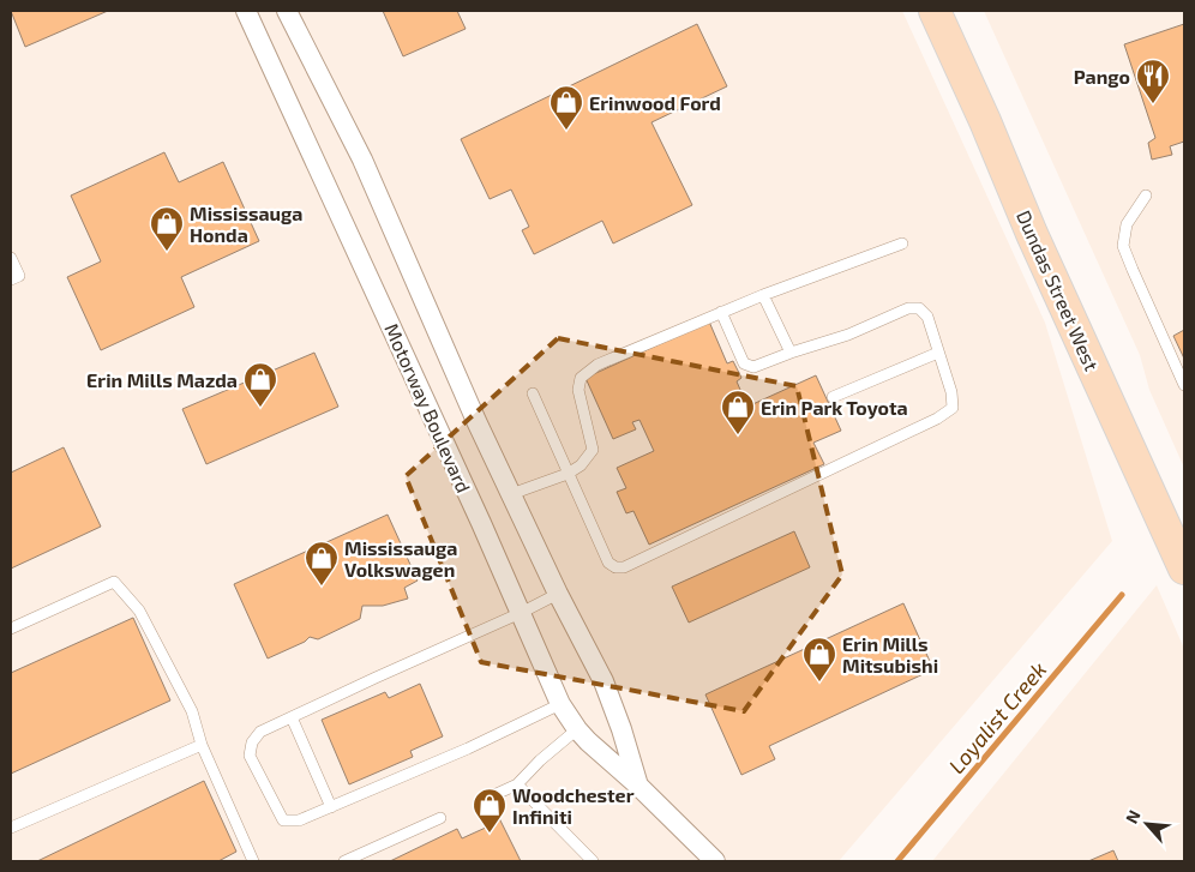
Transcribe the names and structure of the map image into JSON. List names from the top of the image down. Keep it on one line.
{"streets":{"main road":["Dundas Street West"],"street":["Motorway Boulevard"]},"water":["Loyalist Creek"],"places":{"restaurant":["Pango"],"shop":["Erinwood Ford","Mississauga Honda","Erin Mills Mazda","Erin Park Toyota","Mississauga Volkswagen","Erin Mills Mitsubishi","Woodchester Infiniti"]},"north":"top left"}
